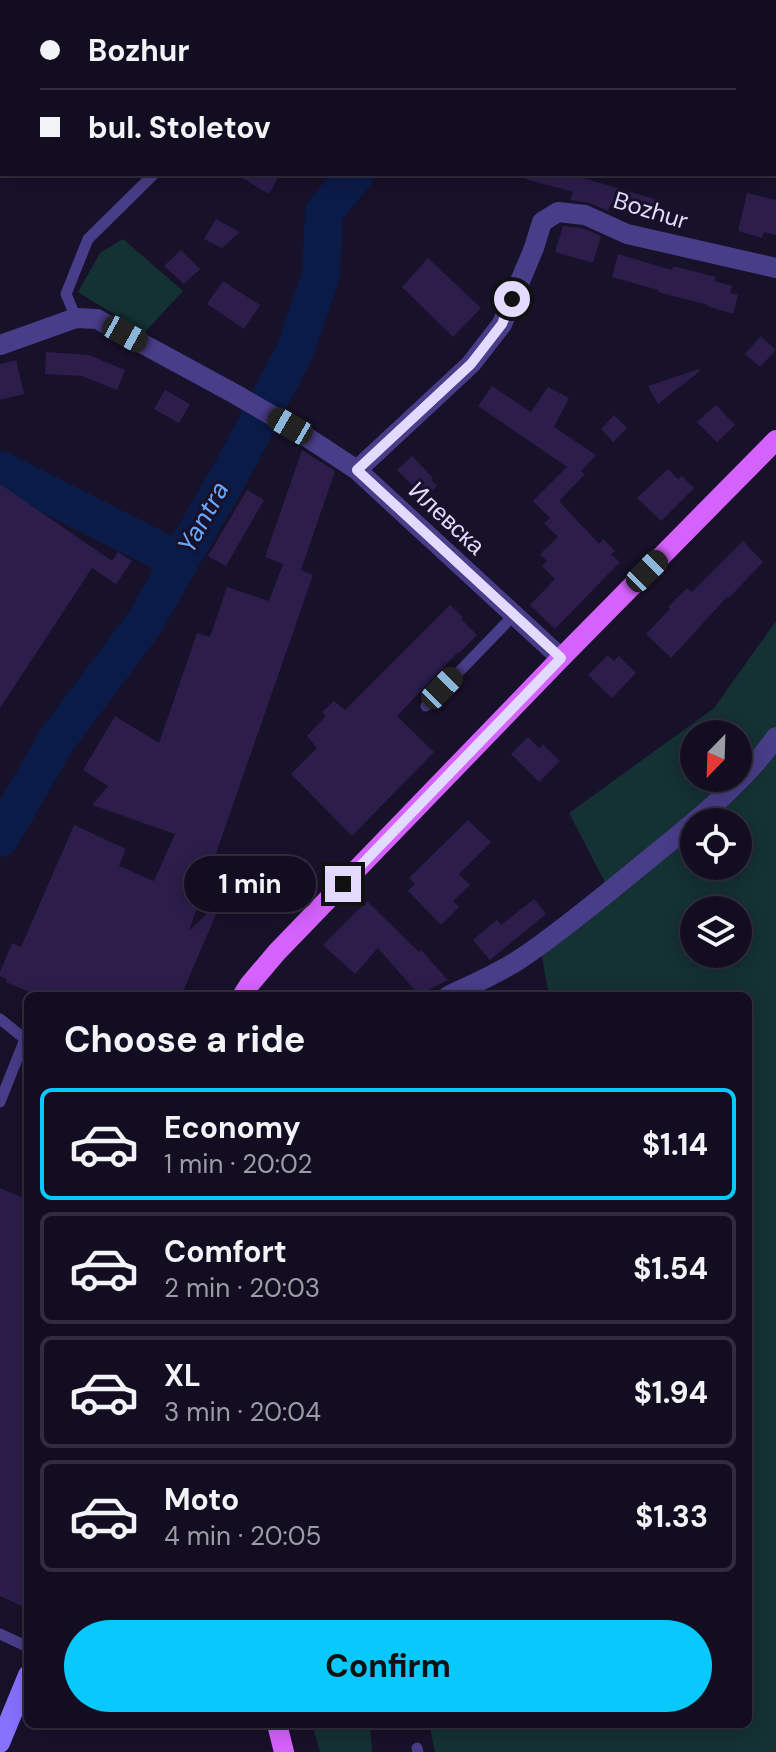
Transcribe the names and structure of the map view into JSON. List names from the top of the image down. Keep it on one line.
{"streets":{"street":["Bozhur","Илевска"]},"crossings":[["Bozhur","Илевска"]],"water":["Yantra"],"north":"bottom left","page":{"banner":["Bozhur","bul. Stoletov"],"bubble":"1 min","heading":"Choose a ride","list":[{"name":"Economy","note":"1 min · 20:02","value":"$1.14"},{"name":"Comfort","note":"2 min · 20:03","value":"$1.54"},{"name":"XL","note":"3 min · 20:04","value":"$1.94"},{"name":"Moto","note":"4 min · 20:05","value":"$1.33"}],"buttons":"Confirm"}}
